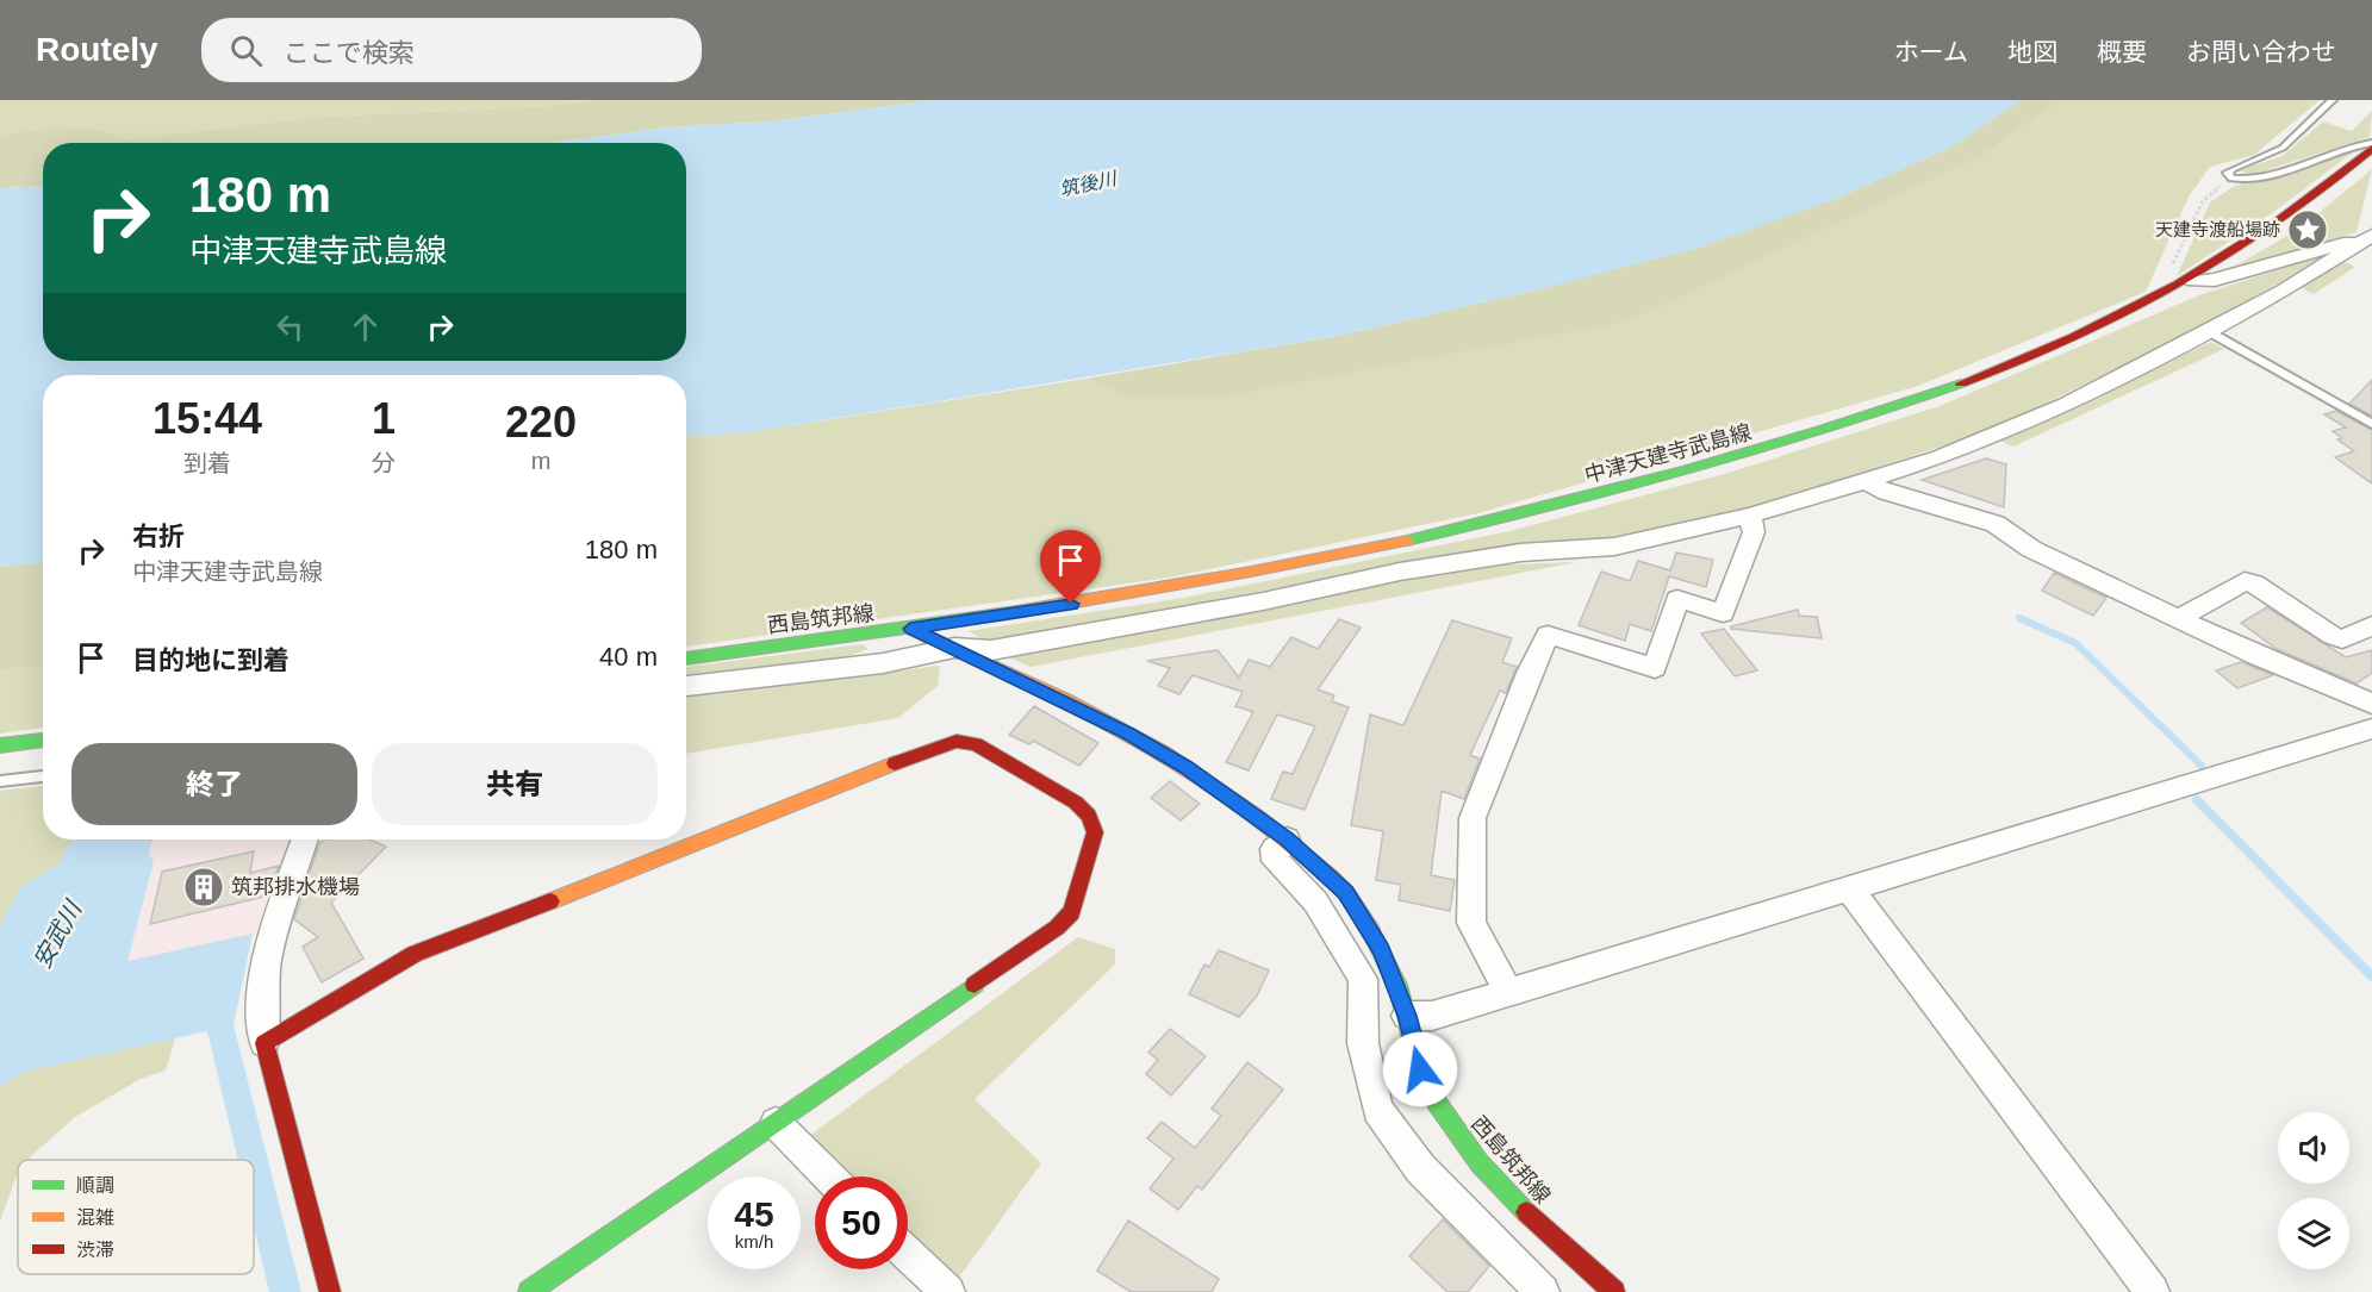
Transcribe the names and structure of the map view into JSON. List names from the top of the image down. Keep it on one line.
{"streets":{"main road":["中津天建寺武島線","西島筑邦線"]},"crossings":[["中津天建寺武島線","西島筑邦線"]],"water":["筑後川","安武川"],"places":{"place":["天建寺渡船場跡"],"building":["筑邦排水機場"]},"legend":["順調","混雑","渋滞"],"page":{"header":"Routely","search":"ここで検索","nav":["ホーム","地図","概要","お問い合わせ"],"turn":["180 m","中津天建寺武島線"],"eta":["15:44","到着","1","分","220","m"],"list":[{"name":"右折","note":"中津天建寺武島線","value":"180 m"},{"name":"目的地に到着","value":"40 m"}],"buttons":["終了","共有"],"speed":"45 km/h","limit":"50"}}
